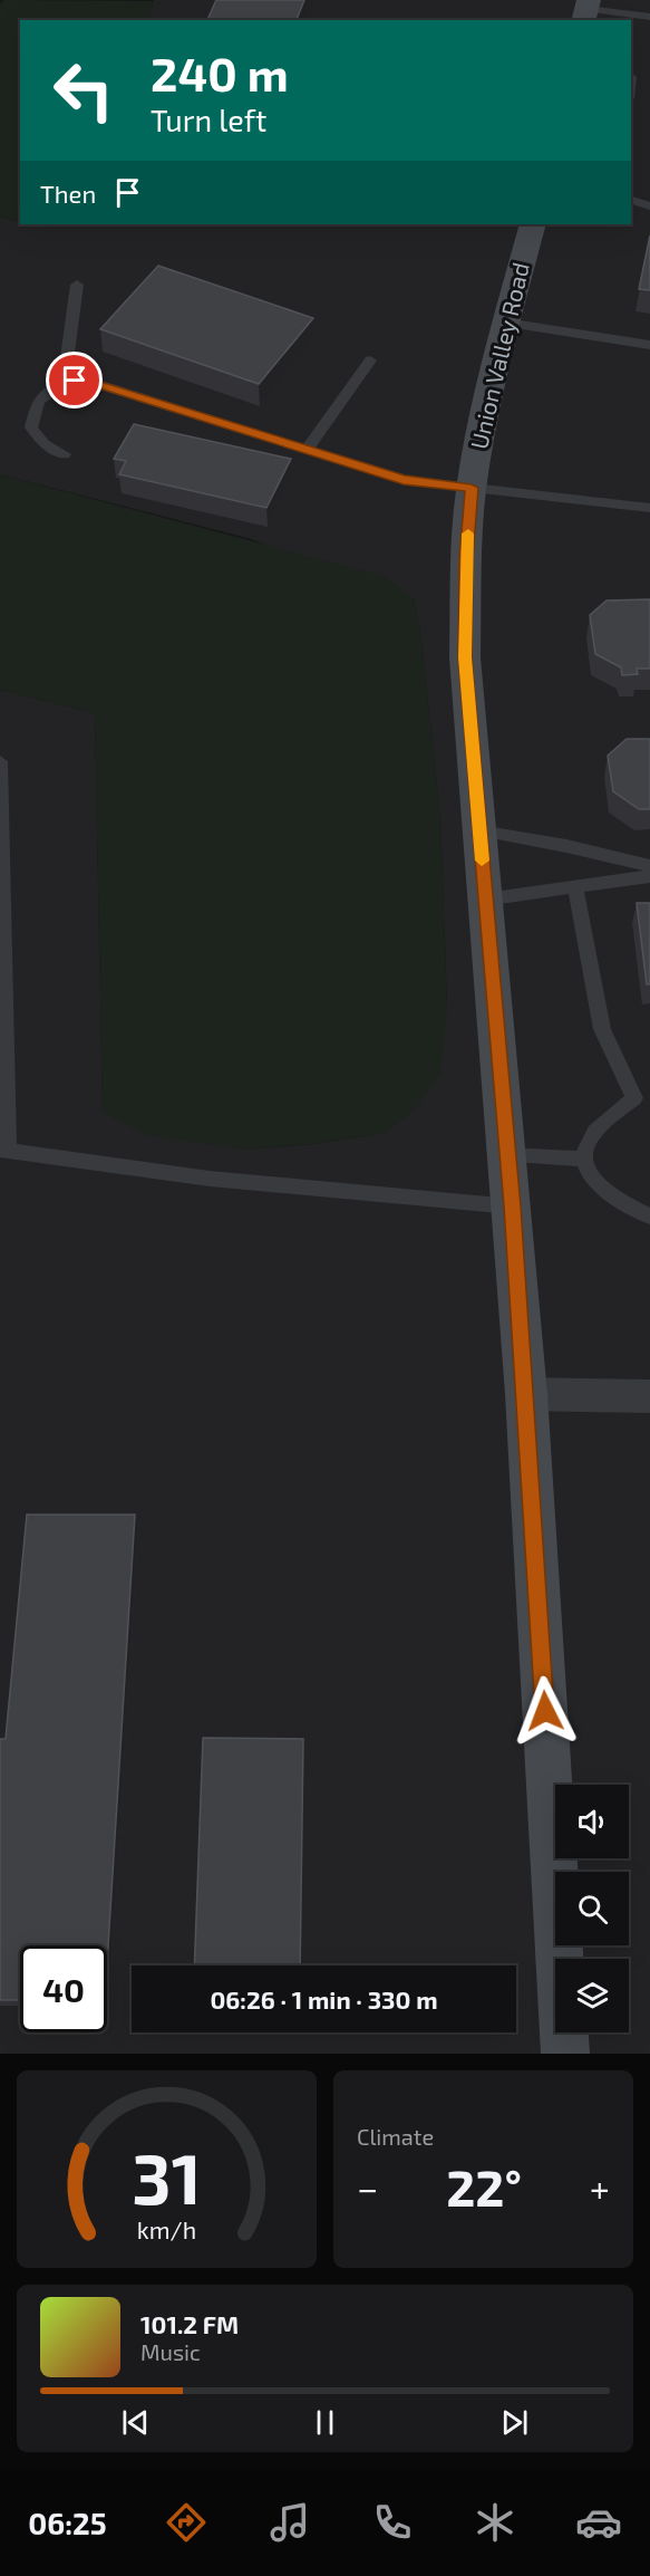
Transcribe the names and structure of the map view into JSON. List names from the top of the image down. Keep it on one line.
{"streets":{"street":["Union Valley Road"]},"page":{"turn":["240 m","Turn left"],"then":"Then","limit":"40","trip":"06:26 · 1 min · 330 m","tile":"Climate","heat":["−","22°","+"],"song":["101.2 FM","Music"],"tabs":"06:25","gauge":["31","km/h"]}}
